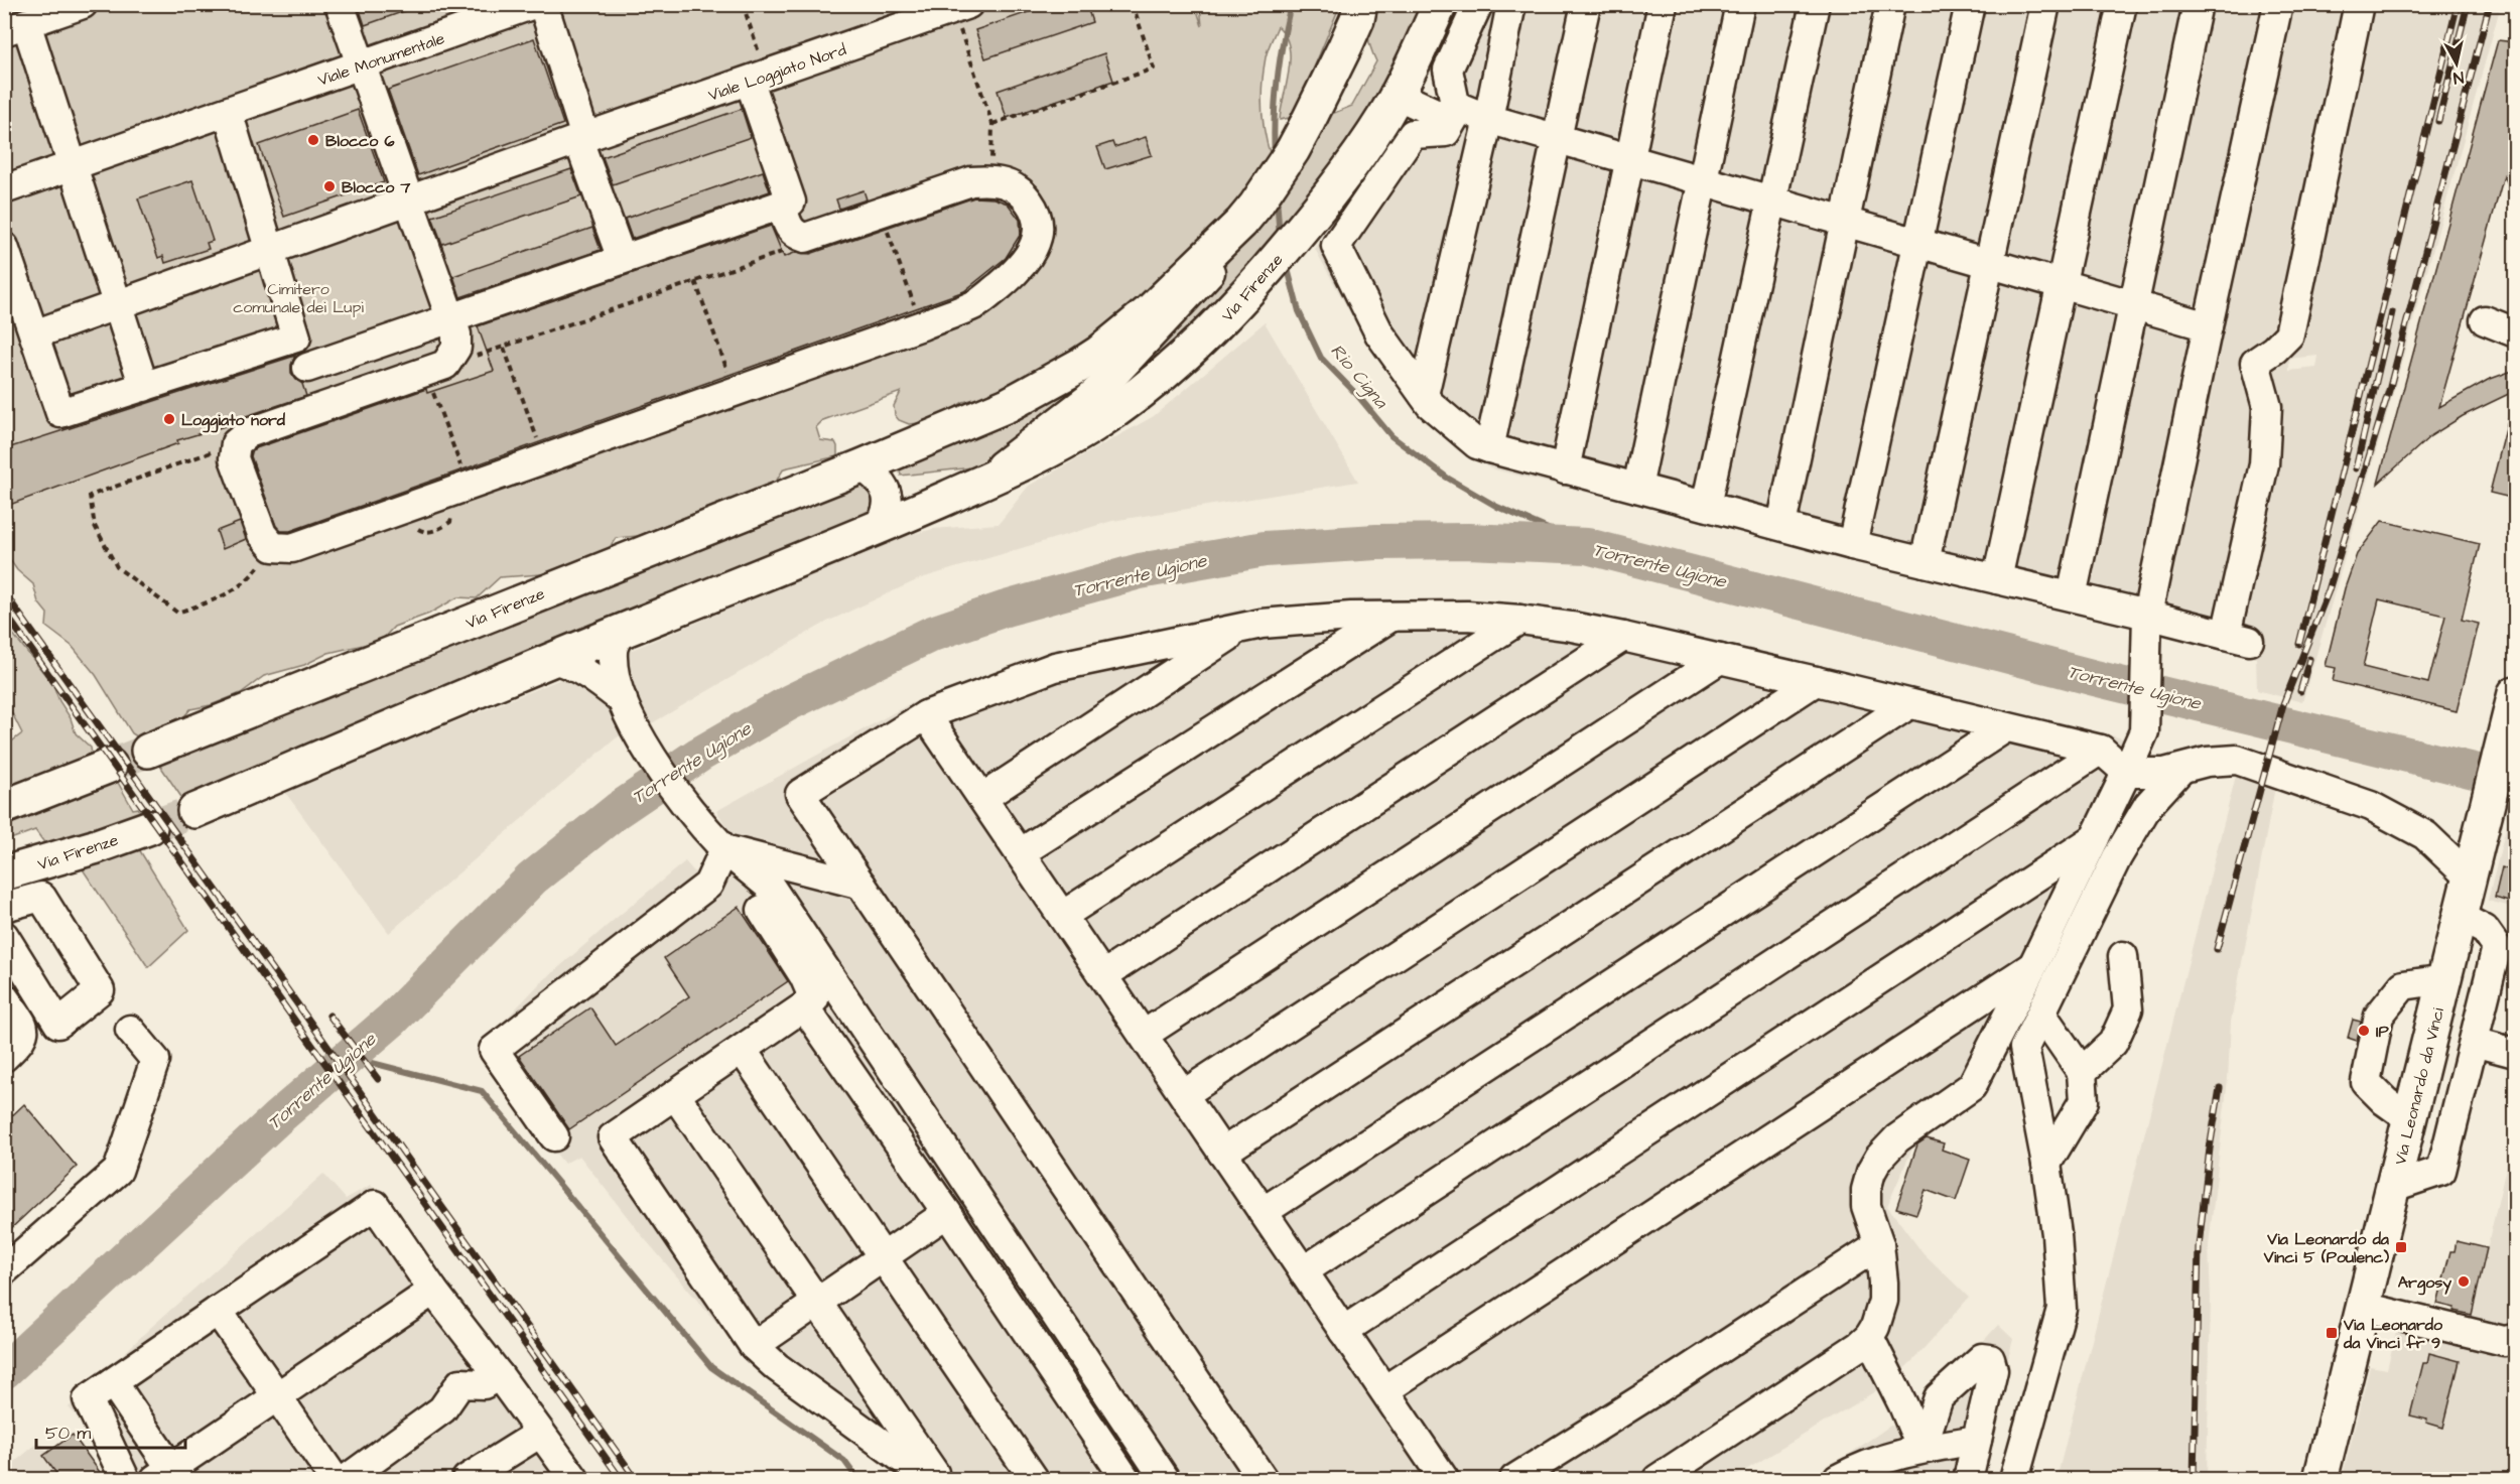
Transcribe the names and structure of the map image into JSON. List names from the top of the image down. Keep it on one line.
{"streets":{"main road":["Via Firenze","Via Leonardo da Vinci"],"street":["Viale Monumentale","Viale Loggiato Nord"]},"water":["Rio Cigna","Torrente Ugione"],"parks":["Cimitero comunale dei Lupi"],"places":{"other":["Blocco 6","Blocco 7","Loggiato nord","IP","Argosy"],"transit":["Via Leonardo da Vinci 5 (Poulenc)","Via Leonardo da Vinci fr 9"]},"scale_bar":"50 m","north":"bottom"}
